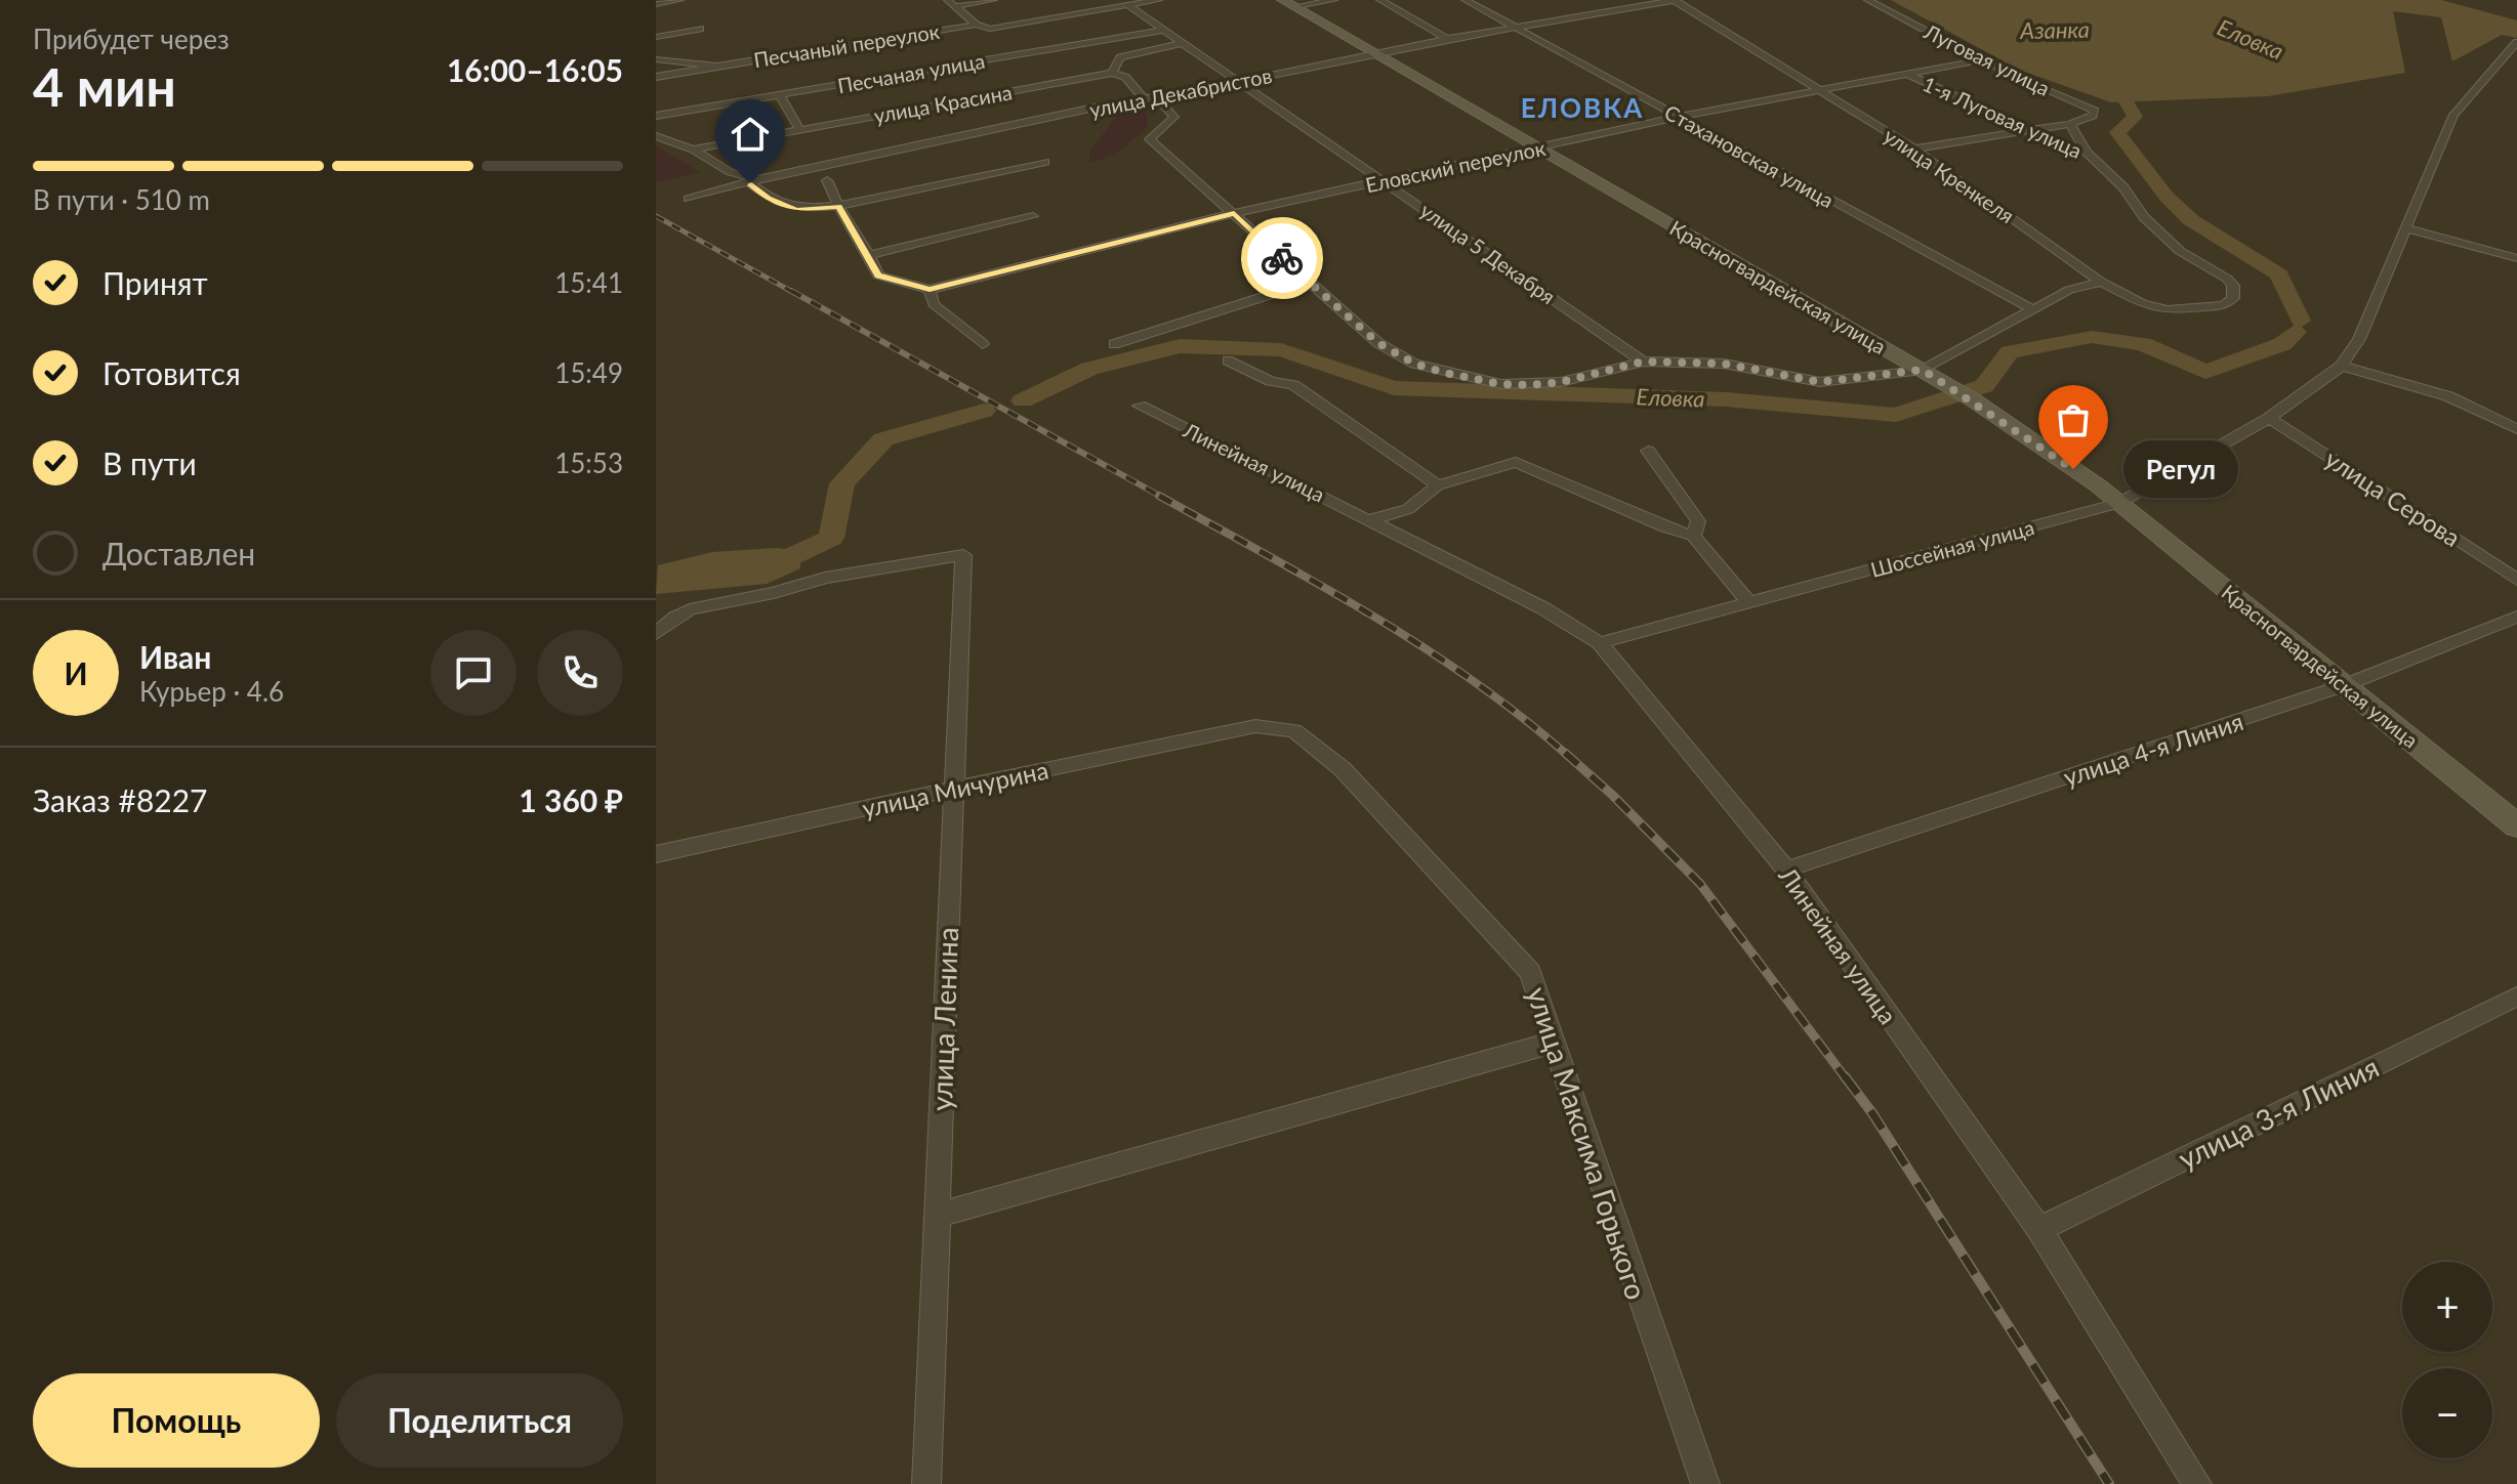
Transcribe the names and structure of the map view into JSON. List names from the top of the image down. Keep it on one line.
{"streets":{"main road":["Красногвардейская улица"],"street":["Песчаный переулок","Луговая улица","Песчаная улица","улица Декабристов","улица Красина","1-я Луговая улица","Стахановская улица","Еловский переулок","улица Кренкеля","улица 5 Декабря","Линейная улица","улица Серова","Шоссейная улица","улица 4-я Линия","улица Мичурина","улица Ленина","улица 3-я Линия","улица Максима Горького"]},"crossings":[["Луговая улица","1-я Луговая улица"],["Луговая улица","Еловский переулок"],["Песчаная улица","улица 5 Декабря"],["улица Декабристов","Стахановская улица"],["улица Декабристов","улица Кренкеля"],["улица Декабристов","улица 5 Декабря"],["улица Декабристов","Красногвардейская улица"],["улица Красина","улица 5 Декабря"],["1-я Луговая улица","Еловский переулок"],["1-я Луговая улица","улица Кренкеля"],["Стахановская улица","Еловский переулок"],["Еловский переулок","улица Кренкеля"],["Еловский переулок","улица 5 Декабря"],["Еловский переулок","Красногвардейская улица"],["Красногвардейская улица","Шоссейная улица"],["Красногвардейская улица","улица 4-я Линия"],["Линейная улица","Шоссейная улица"],["Линейная улица","улица 4-я Линия"],["Линейная улица","улица 3-я Линия"],["улица Серова","Шоссейная улица"],["улица Мичурина","улица Ленина"],["улица Мичурина","улица Максима Горького"]],"districts":["ЕЛОВКА"],"water":["Азанка","Еловка"],"places":["Регул"],"page":{"heading":["4 мин","Прибудет через","16:00–16:05"],"panel":["Иван","Курьер · 4.6","Заказ #8227","1 360 ₽"],"bar":"В пути · 510 m","list":[["Принят","15:41"],["Готовится","15:49"],["В пути","15:53"],"Доставлен"],"bubble":"Регул","round":"И","map_buttons":["+","−"],"buttons":["Помощь","Поделиться"]}}
